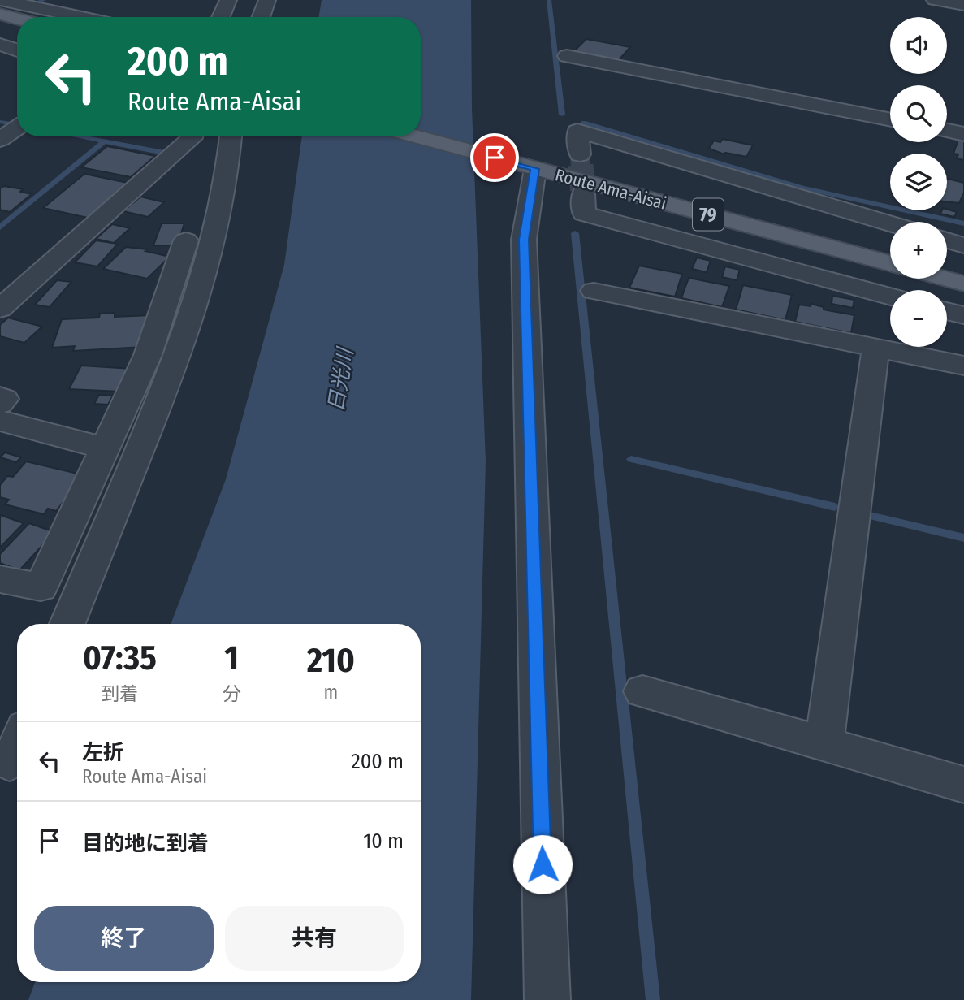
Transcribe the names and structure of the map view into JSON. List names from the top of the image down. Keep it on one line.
{"streets":{"main road":["Route Ama-Aisai","79"]},"water":["日光川"],"page":{"map_buttons":["+","−"],"turn":["200 m","Route Ama-Aisai"],"eta":["07:35","到着","1","分","210","m"],"list":[{"name":"左折","note":"Route Ama-Aisai","value":"200 m"},{"name":"目的地に到着","value":"10 m"}],"buttons":["終了","共有"]}}
